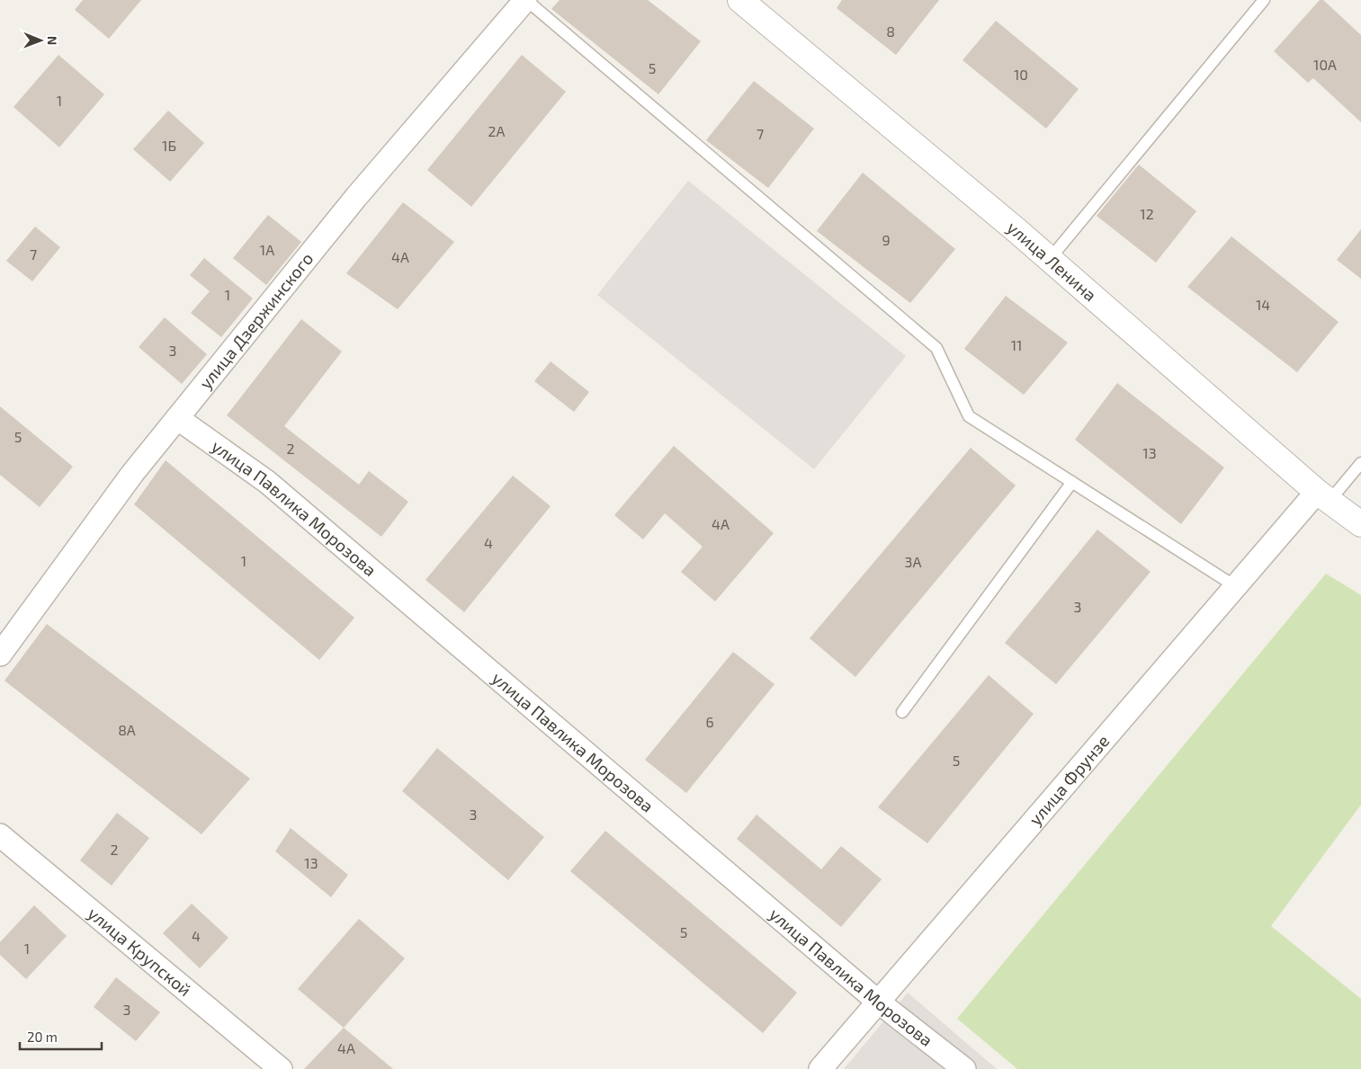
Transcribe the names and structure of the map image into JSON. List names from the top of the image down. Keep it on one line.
{"streets":{"street":["улица Ленина","улица Дзержинского","улица Павлика Морозова","улица Фрунзе","улица Крупской"]},"crossings":[["улица Ленина","улица Фрунзе"],["улица Дзержинского","улица Павлика Морозова"],["улица Павлика Морозова","улица Фрунзе"]],"house_numbers":["8","10А","5","10","1","2А","7","1Б","12","9","1А","7","4А","1","14","11","3","5","2","13","4А","4","1","3А","3","6","8А","5","3","2","13","5","4","1","3","4А"],"scale_bar":"20 m","north":"right"}
